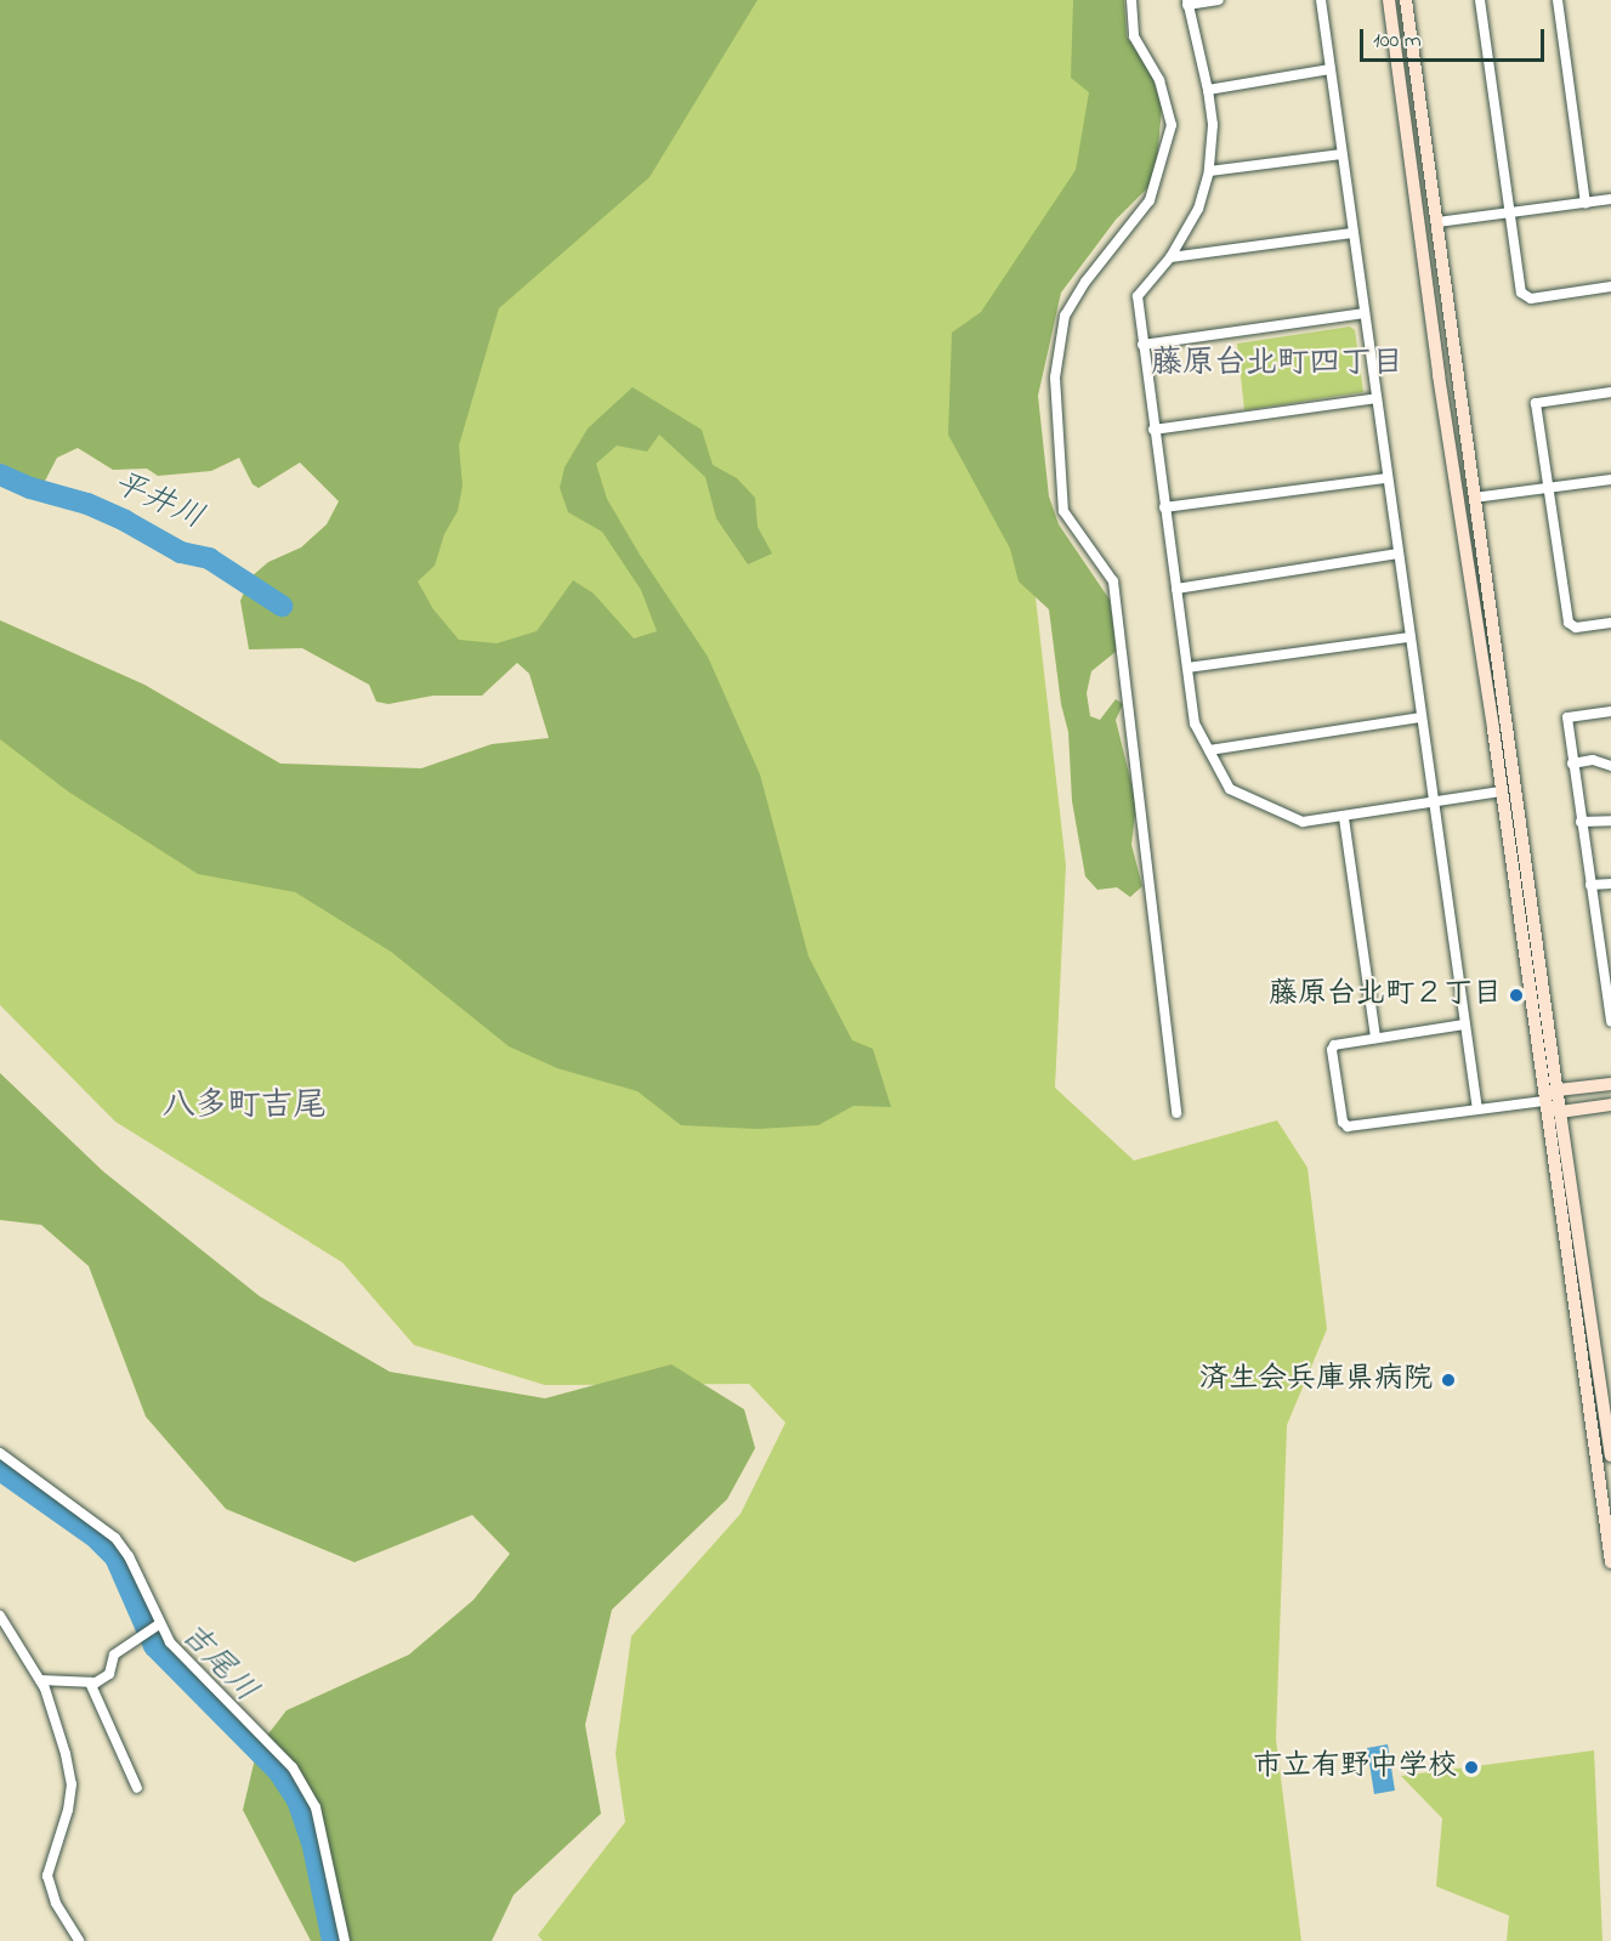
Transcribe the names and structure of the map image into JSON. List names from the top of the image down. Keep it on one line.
{"districts":["藤原台北町四丁目","八多町吉尾"],"water":["平井川","吉尾川"],"places":["藤原台北町２丁目","済生会兵庫県病院","市立有野中学校"],"scale_bar":"100 m"}
